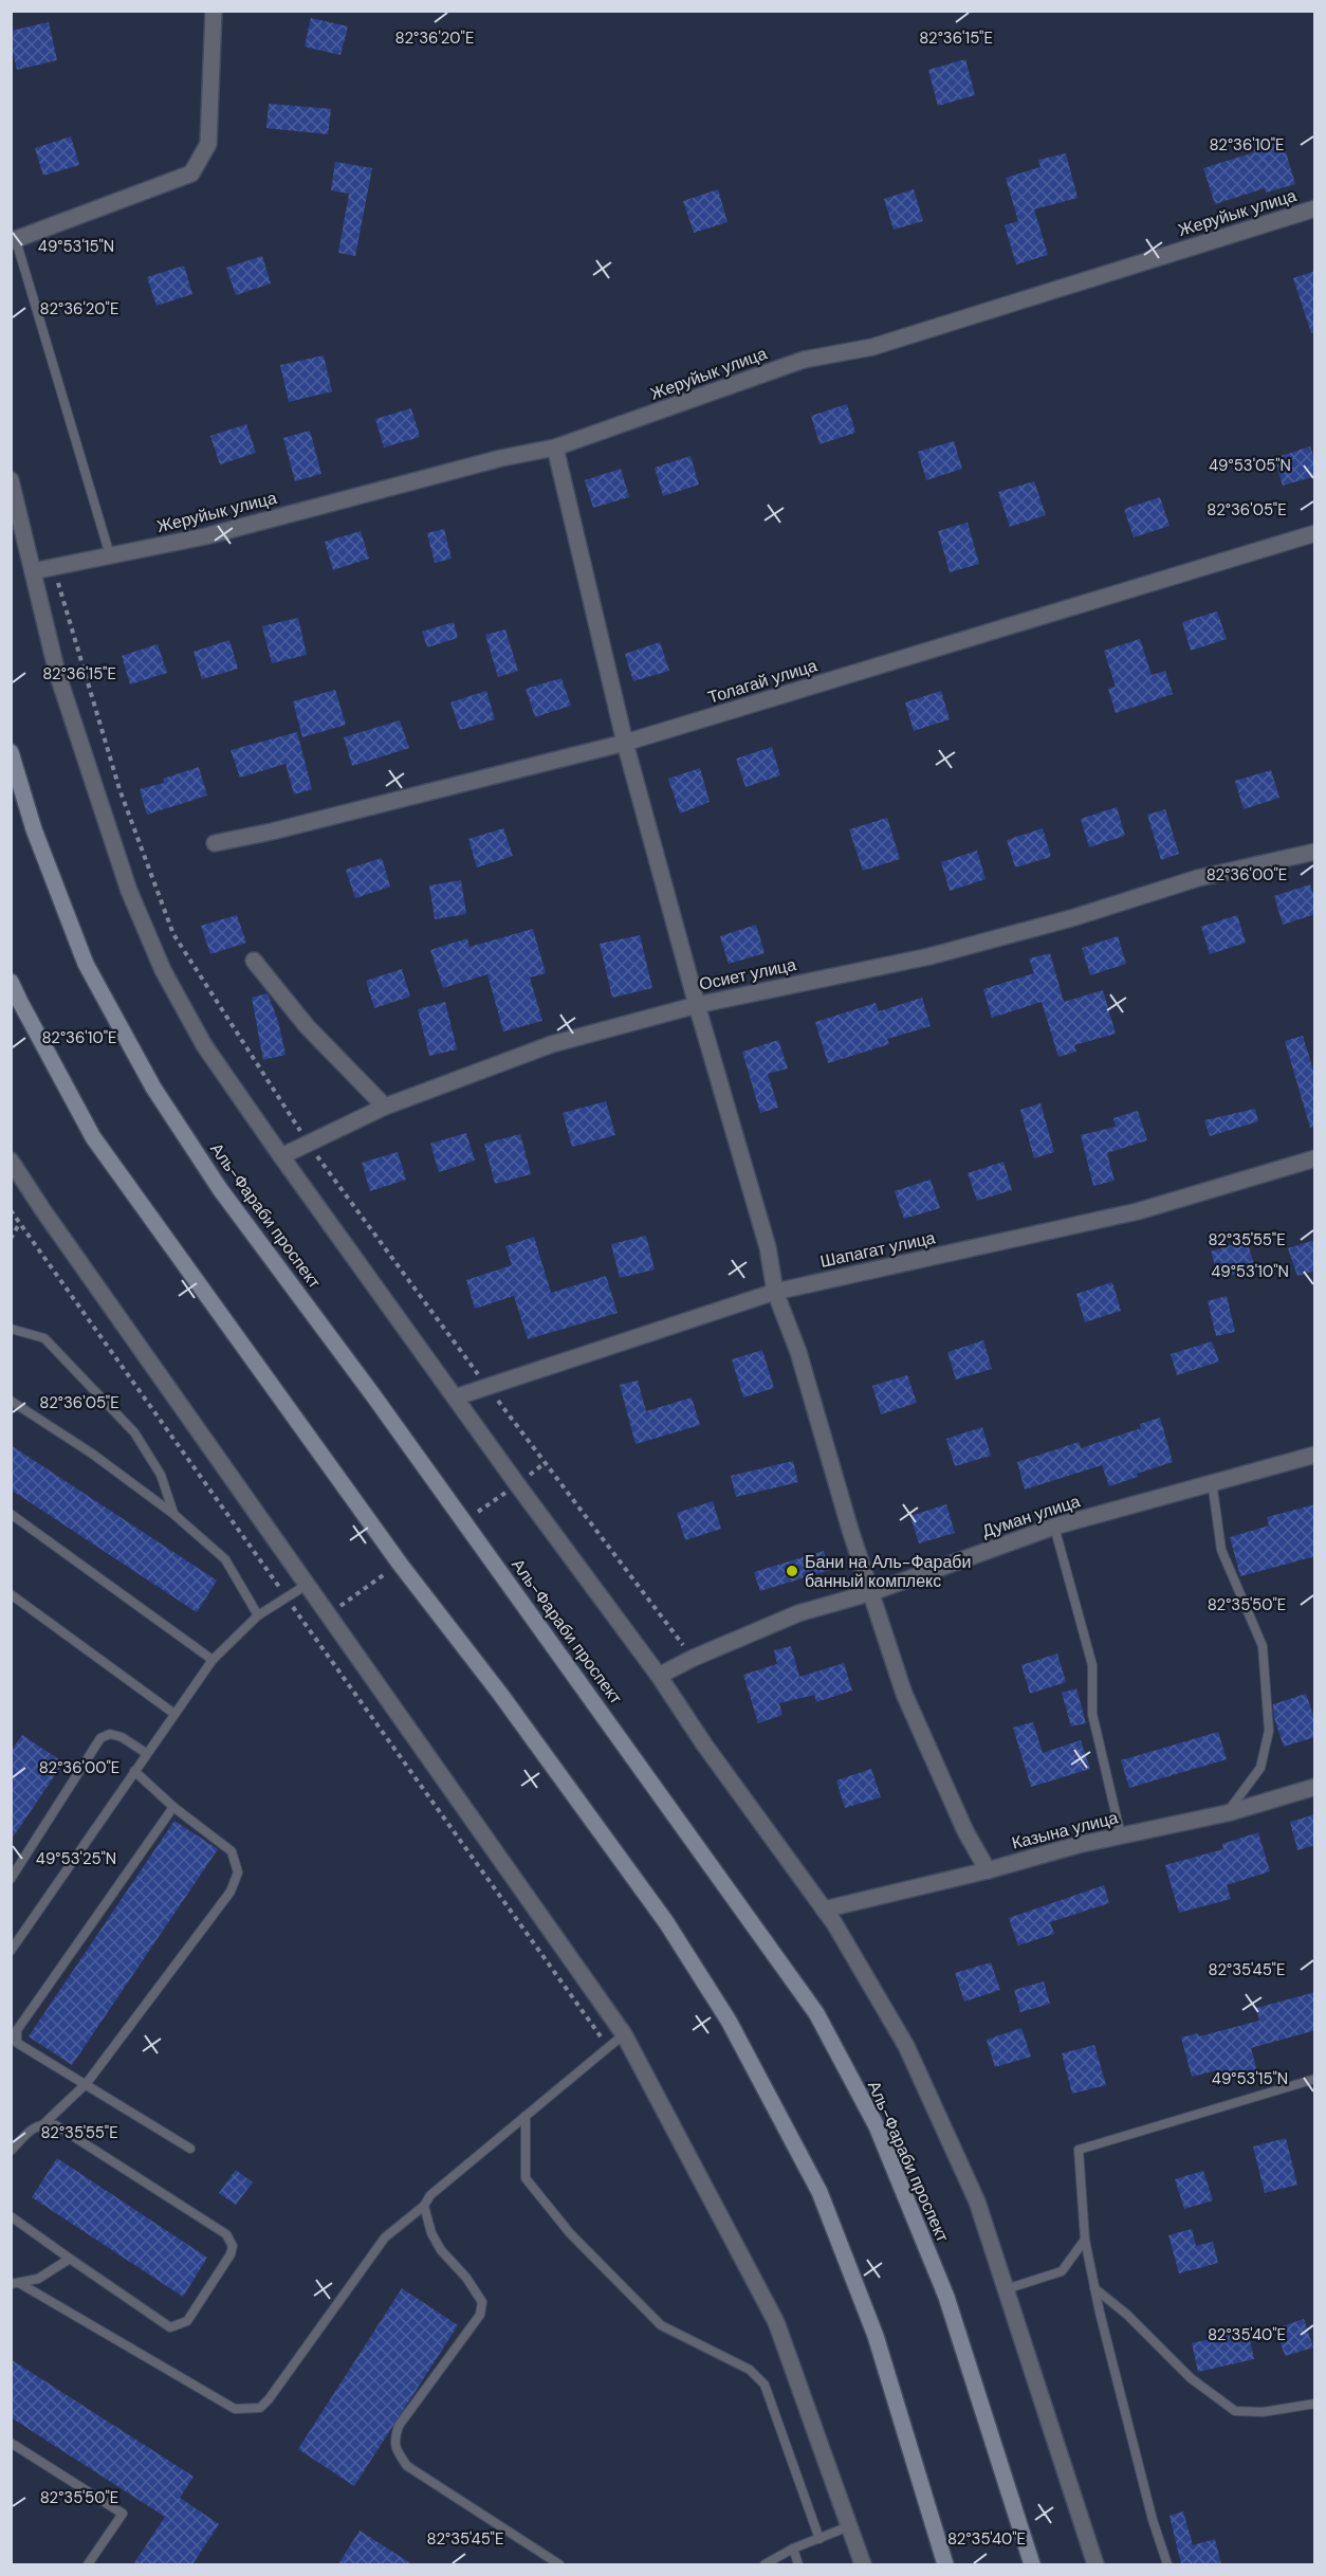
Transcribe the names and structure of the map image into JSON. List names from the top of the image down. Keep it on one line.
{"streets":{"street":["Жеруйык улица","Толагай улица","Осиет улица","Аль-Фараби проспект","Шапагат улица","Думан улица","Казына улица"]},"places":["Бани на Аль-Фараби банный комплекс"],"coordinates":["82°36'20\"E","82°36'15\"E","82°36'10\"E","49°53'15\"N","49°53'05\"N","82°36'05\"E","82°36'00\"E","82°35'55\"E","49°53'10\"N","82°35'50\"E","49°53'25\"N","82°35'45\"E","82°35'40\"E"]}
